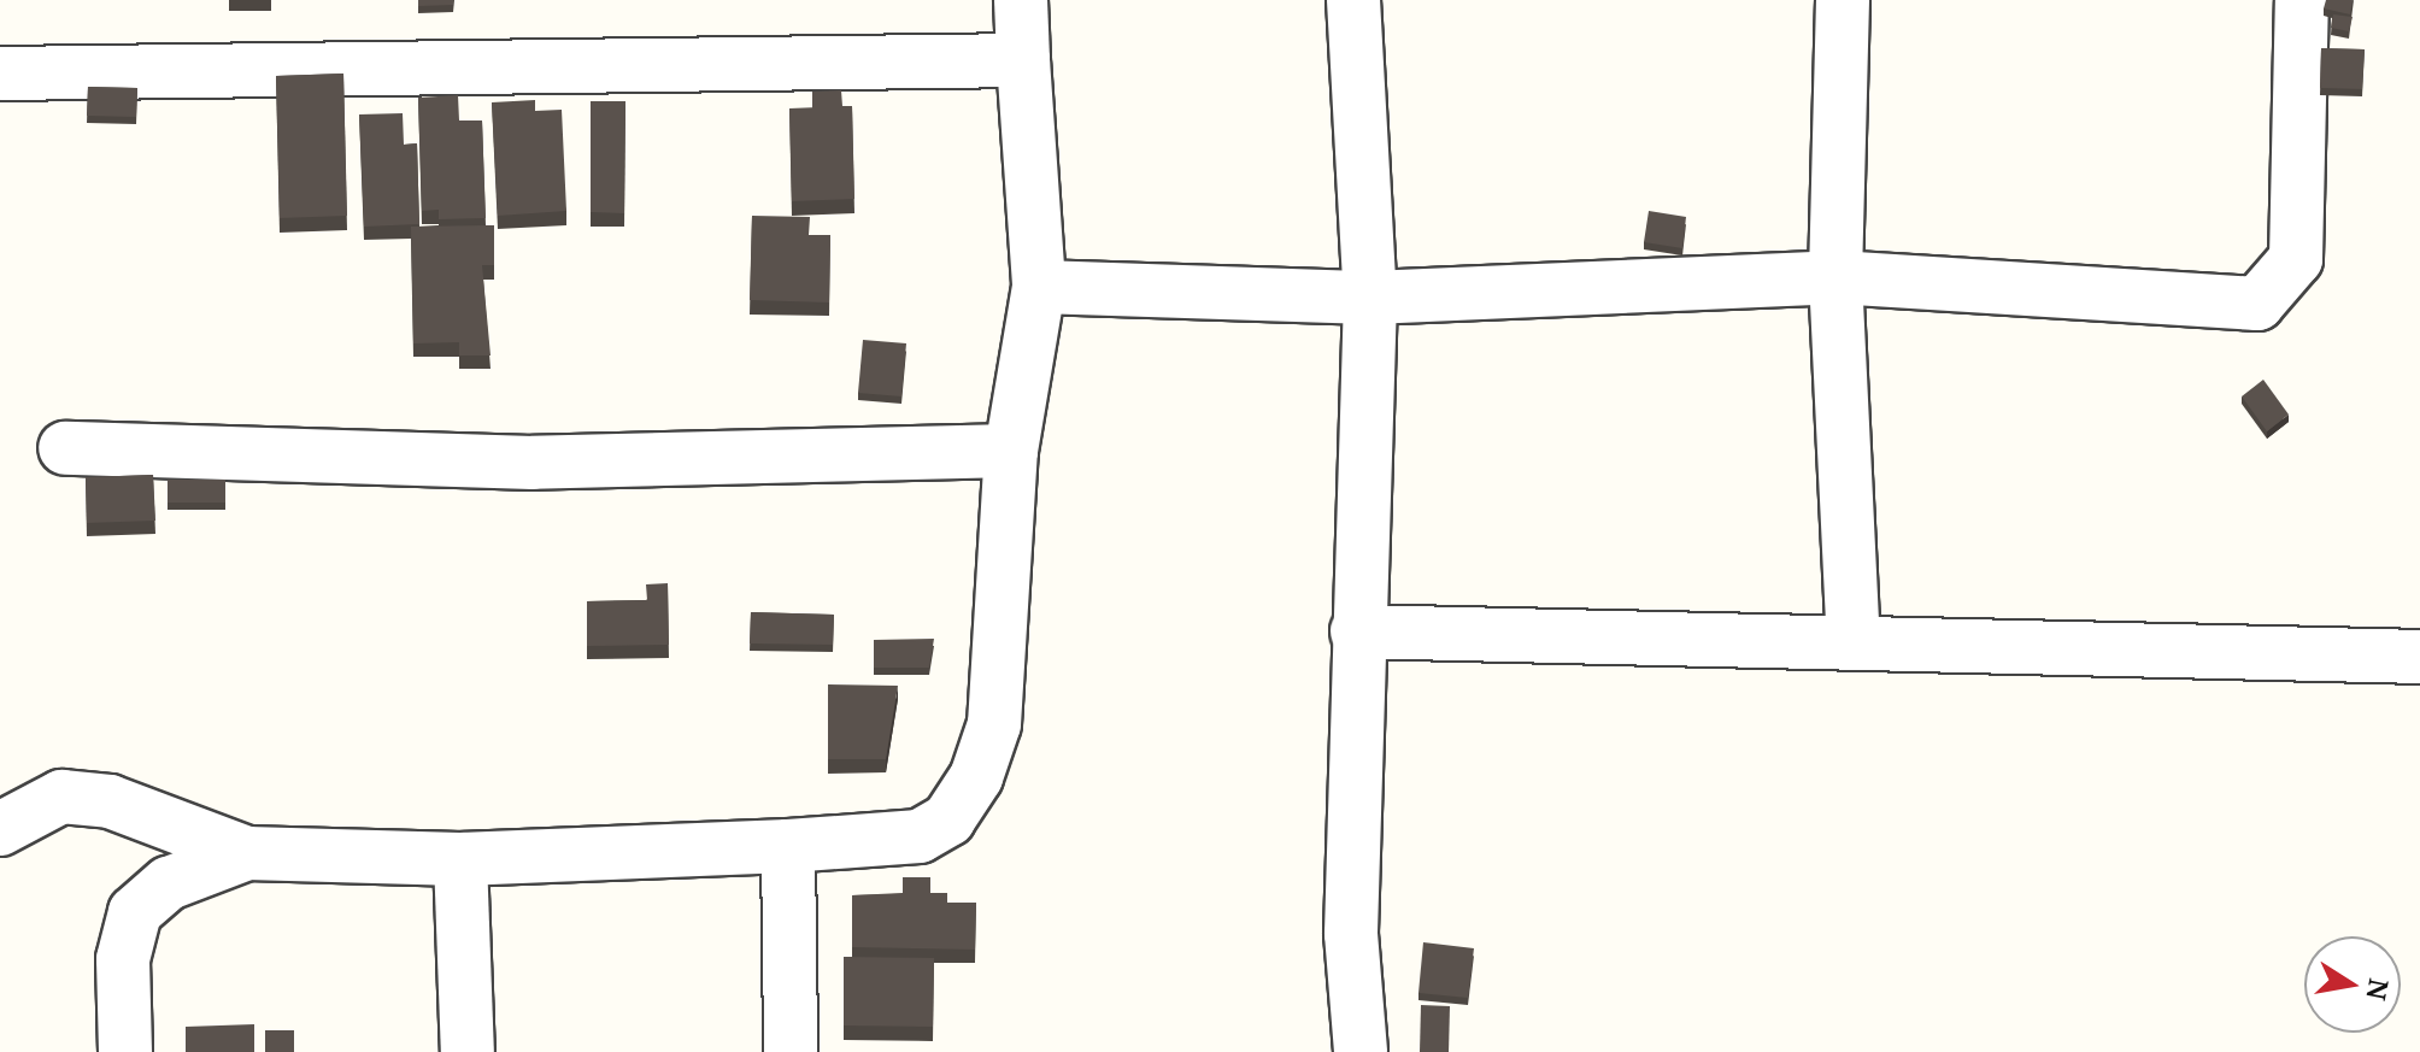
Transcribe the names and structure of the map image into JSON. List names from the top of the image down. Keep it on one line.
{"north":"right"}
